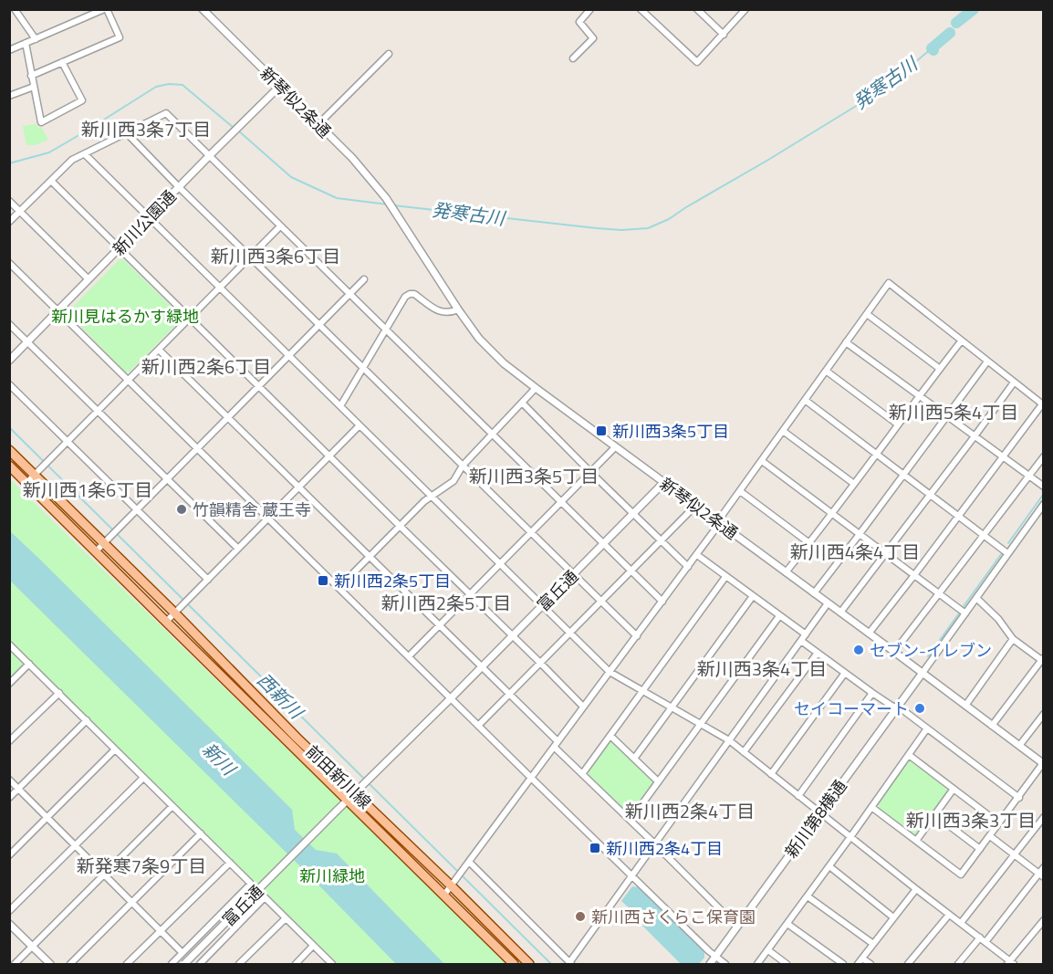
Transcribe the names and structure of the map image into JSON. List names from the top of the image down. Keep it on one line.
{"streets":{"main road":["前田新川線"],"street":["新琴似2条通","新川公園通","富丘通","新川第8横通"]},"crossings":[["新琴似2条通","新川公園通"],["新琴似2条通","富丘通"],["新琴似2条通","新川第8横通"],["富丘通","前田新川線"]],"districts":["新川西3条7丁目","新川西3条6丁目","新川西2条6丁目","新川西5条4丁目","新川西3条5丁目","新川西1条6丁目","新川西4条4丁目","新川西2条5丁目","新川西3条4丁目","新川西2条4丁目","新川西3条3丁目","新発寒7条9丁目"],"water":["発寒古川","西新川","新川"],"parks":["新川見はるかす緑地","新川緑地"],"places":{"transit":["新川西3条5丁目","新川西2条5丁目","新川西2条4丁目"],"other":["竹韻精舎 蔵王寺","セブン-イレブン","セイコーマート","新川西さくらこ保育園"]}}
